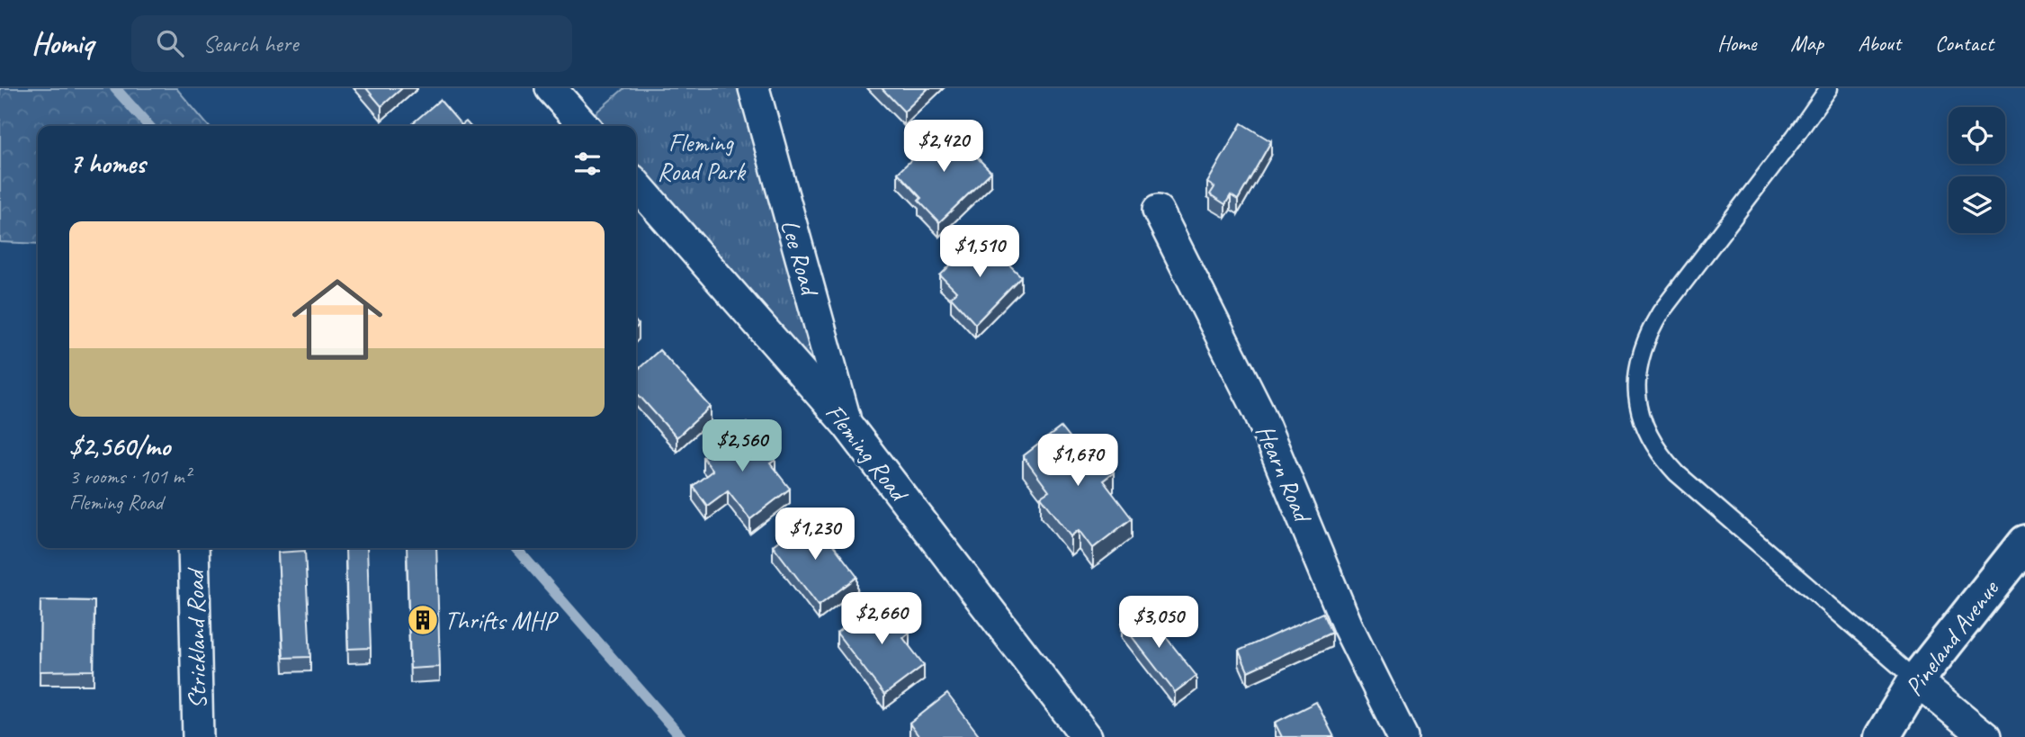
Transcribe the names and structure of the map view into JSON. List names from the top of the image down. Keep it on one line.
{"streets":{"street":["Lee Road","Fleming Road","Hearn Road","Pineland Avenue","Strickland Road"]},"crossings":[["Lee Road","Fleming Road"]],"parks":["Fleming Road Park"],"places":{"building":["Thrifts MHP"]},"page":{"header":"Homiq","search":"Search here","nav":["Home","Map","About","Contact"],"price":["$2,420","$1,510","$2,560","$1,670","$1,230","$2,660","$3,050"],"heading":"7 homes","list":[{"name":"$2,560/mo","note":"3 rooms · 101 m² · Fleming Road"}]}}
